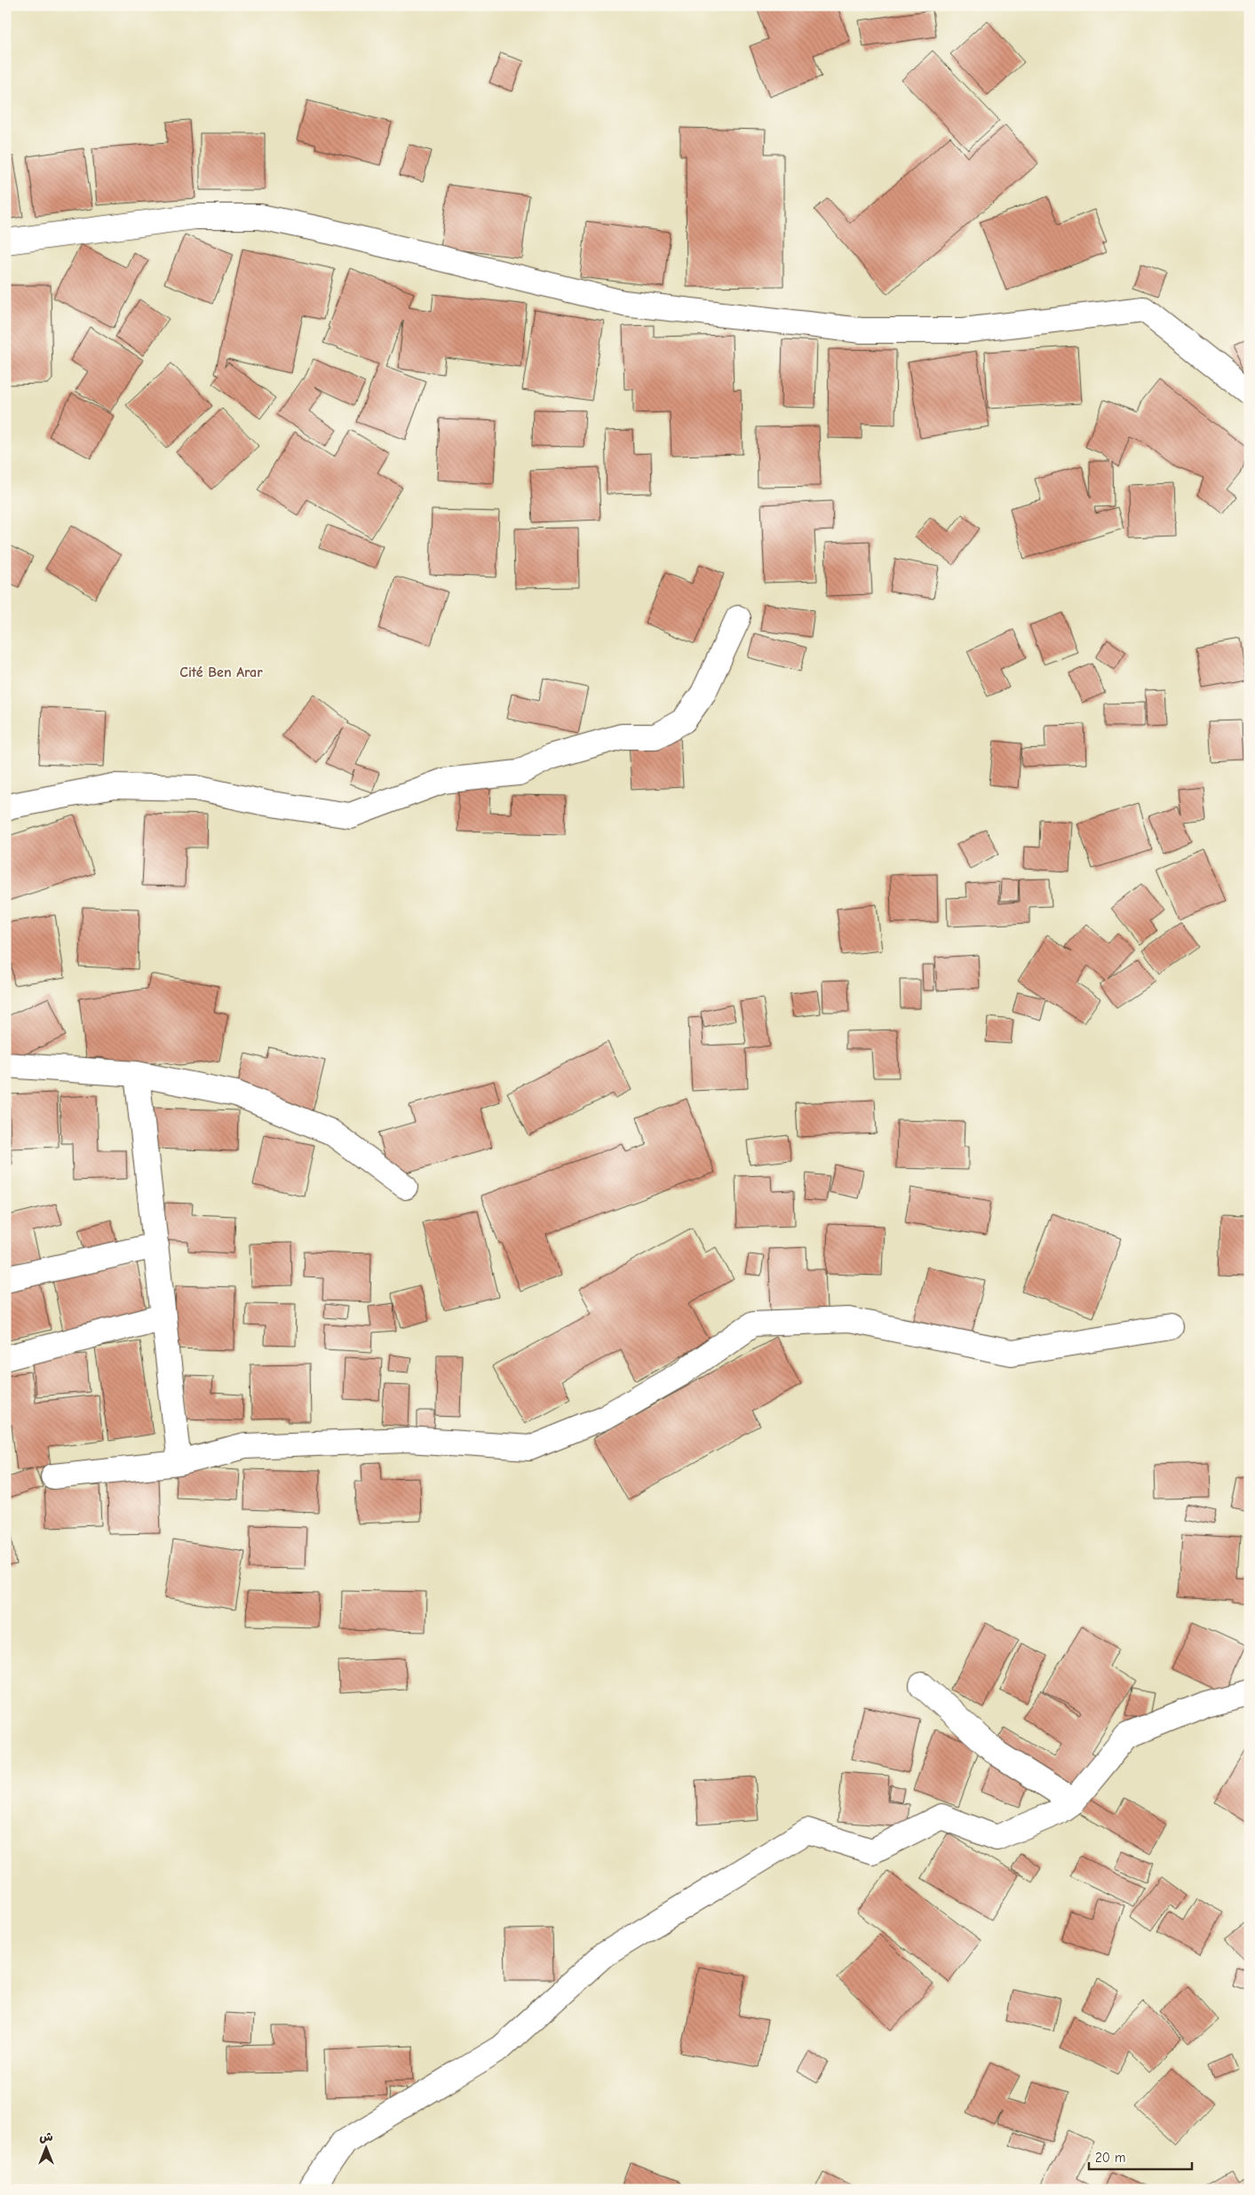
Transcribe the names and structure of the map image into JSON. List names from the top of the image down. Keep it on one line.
{"districts":["Cité Ben Arar"],"scale_bar":"20 m","north":"top"}
